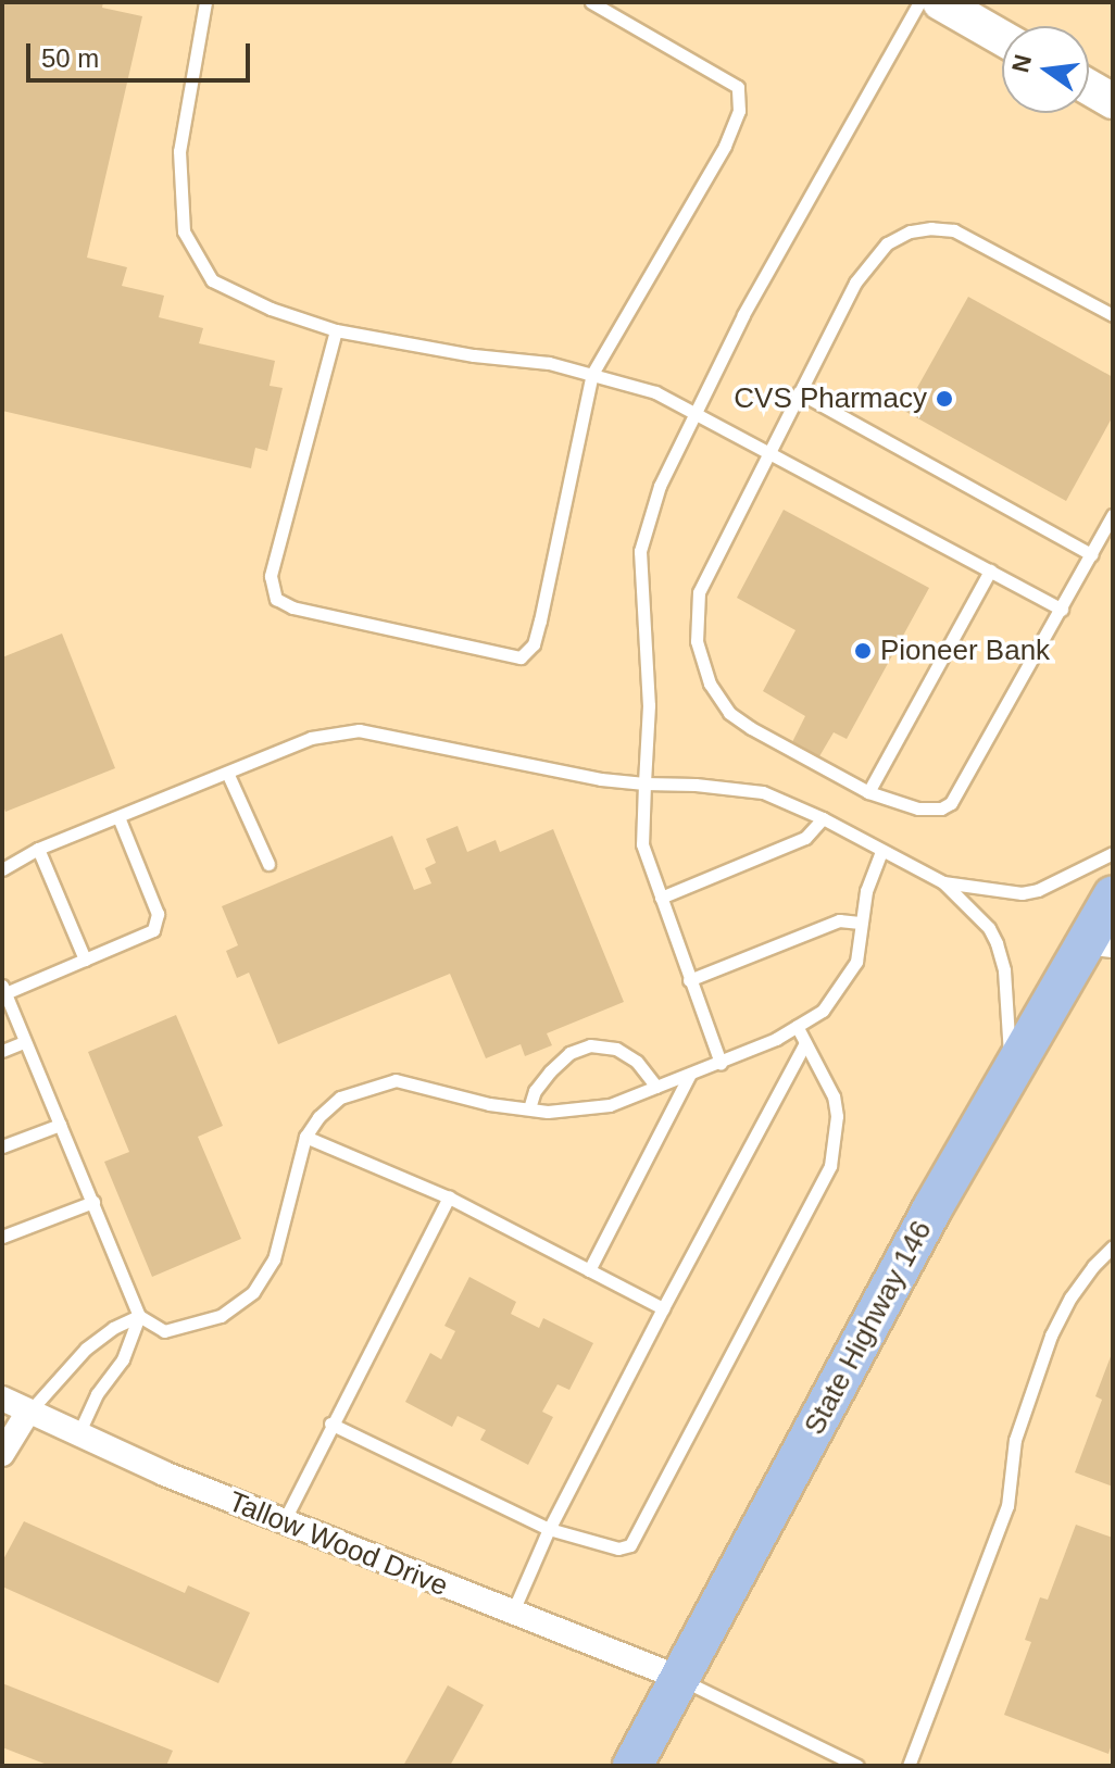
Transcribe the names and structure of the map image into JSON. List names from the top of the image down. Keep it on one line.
{"streets":{"main road":["State Highway 146"],"street":["Tallow Wood Drive"]},"crossings":[["State Highway 146","Tallow Wood Drive"]],"places":["CVS Pharmacy","Pioneer Bank"],"scale_bar":"50 m","north":"left"}
